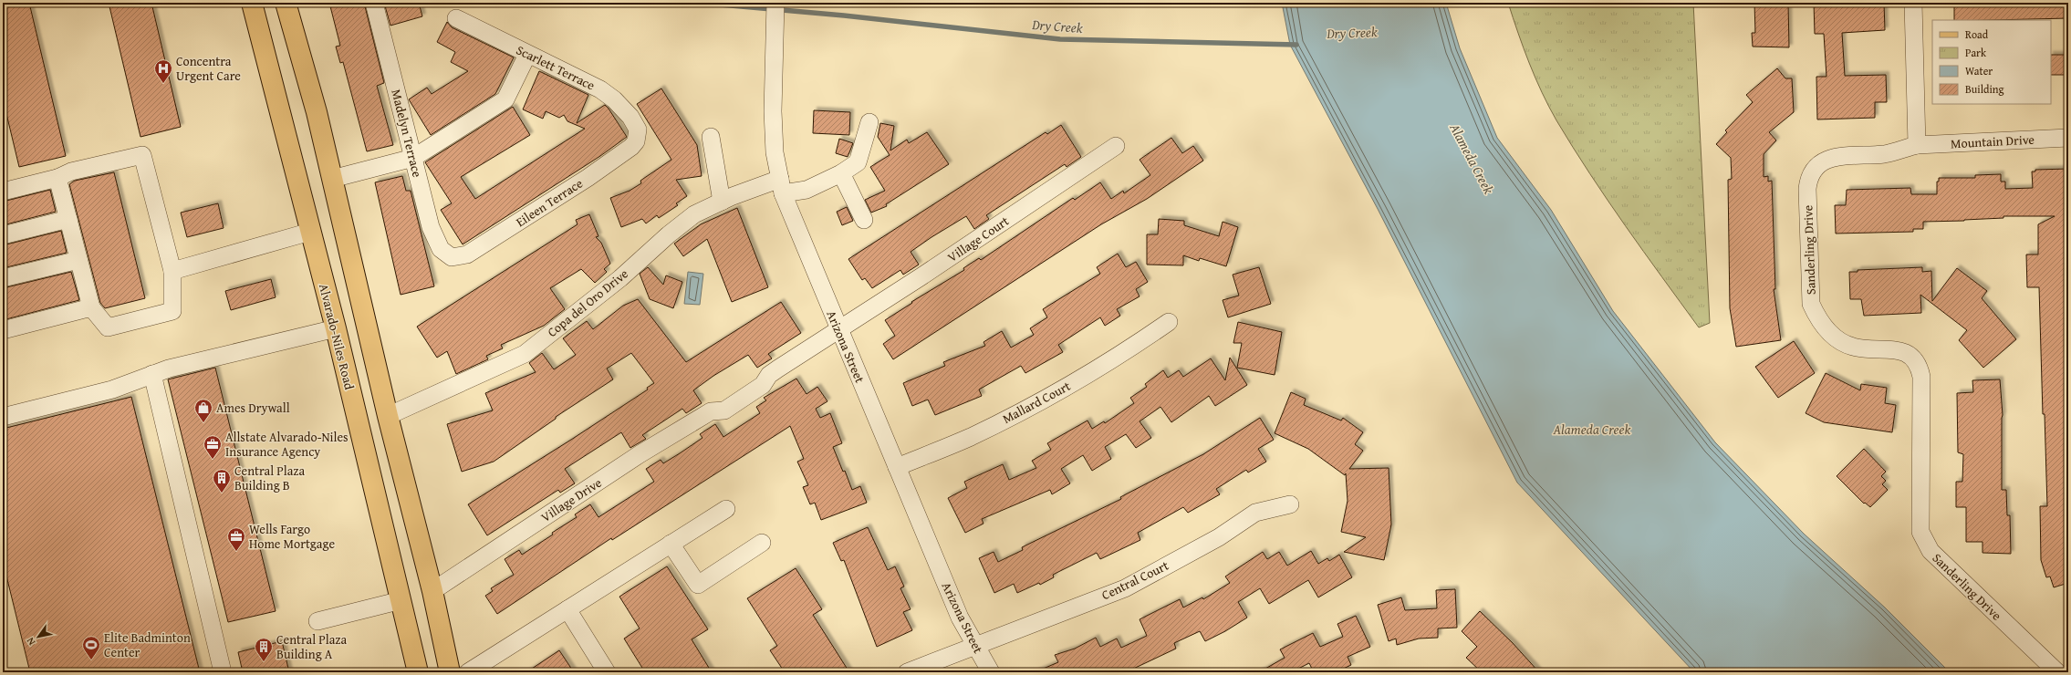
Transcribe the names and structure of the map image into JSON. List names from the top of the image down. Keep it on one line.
{"streets":{"main road":["Alvarado-Niles Road"],"street":["Scarlett Terrace","Madelyn Terrace","Mountain Drive","Eileen Terrace","Village Court","Sanderling Drive","Copa del Oro Drive","Arizona Street","Mallard Court","Village Drive","Central Court"]},"crossings":[["Scarlett Terrace","Eileen Terrace"],["Madelyn Terrace","Eileen Terrace"],["Mountain Drive","Sanderling Drive"],["Village Court","Arizona Street"],["Village Court","Village Drive"],["Copa del Oro Drive","Arizona Street"],["Arizona Street","Mallard Court"],["Arizona Street","Village Drive"],["Arizona Street","Central Court"]],"water":["Dry Creek","Alameda Creek"],"places":{"hospital":["Concentra Urgent Care"],"shop":["Ames Drywall"],"office":["Allstate Alvarado-Niles Insurance Agency","Wells Fargo Home Mortgage"],"building":["Central Plaza Building B","Central Plaza Building A"],"sports":["Elite Badminton Center"]},"legend":["Road","Park","Water","Building"],"north":"bottom left"}
